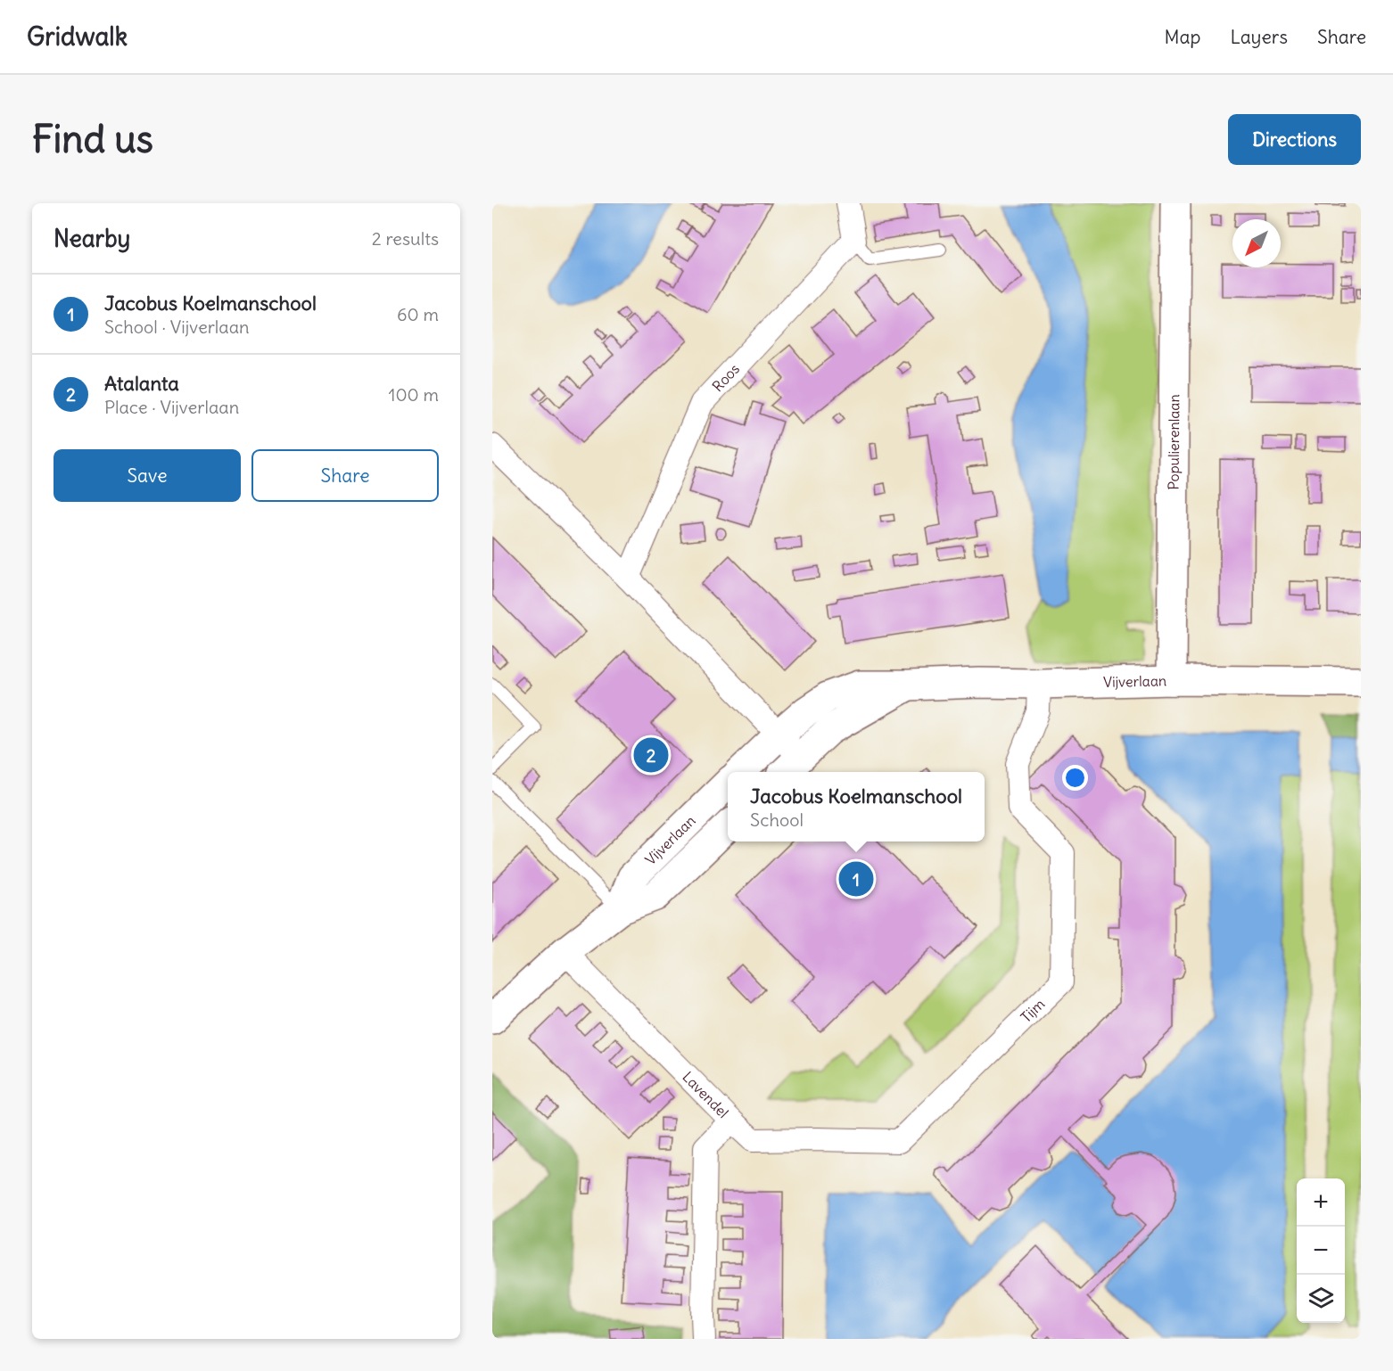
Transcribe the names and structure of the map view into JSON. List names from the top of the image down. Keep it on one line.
{"streets":{"street":["Roos","Populierenlaan","Vijverlaan","Tijm","Lavendel"]},"crossings":[["Populierenlaan","Vijverlaan"],["Vijverlaan","Tijm"],["Vijverlaan","Lavendel"],["Tijm","Lavendel"]],"north":"bottom left","page":{"header":"Gridwalk","nav":["Map","Layers","Share"],"buttons":["Directions",["Save","Share"]],"title":"Find us","heading":["Nearby","2 results"],"list":[{"mark":"1","name":"Jacobus Koelmanschool","note":"School · Vijverlaan","value":"60 m"},{"mark":"2","name":"Atalanta","note":"Place · Vijverlaan","value":"100 m"}],"pins":["2","1"],"popup":["Jacobus Koelmanschool","School"],"map_buttons":["+","−"]}}
